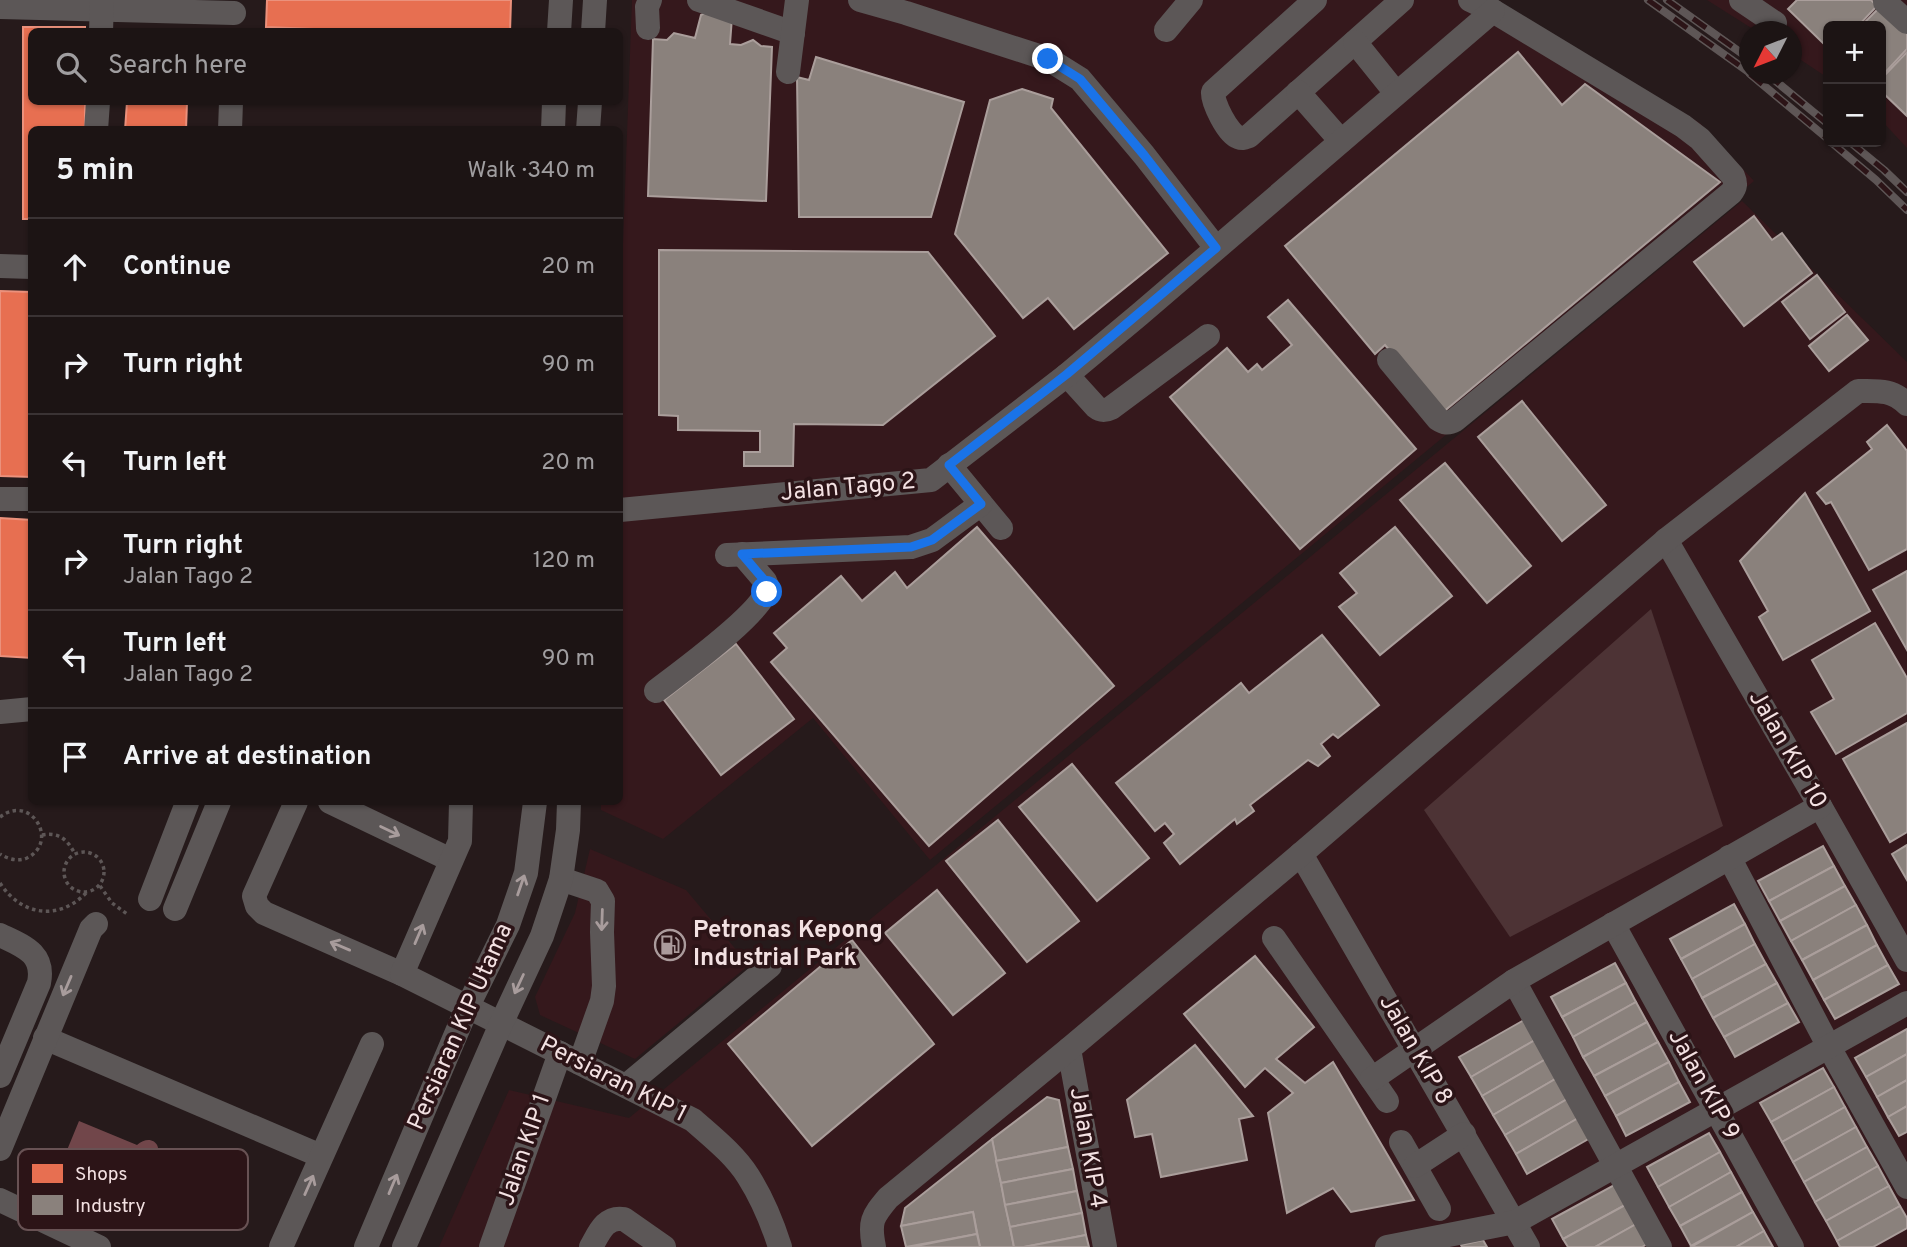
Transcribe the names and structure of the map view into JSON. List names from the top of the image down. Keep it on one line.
{"streets":{"street":["Jalan Tago 2","Jalan KIP 10","Persiaran KIP Utama","Jalan KIP 8","Persiaran KIP 1","Jalan KIP 9","Jalan KIP 4","Jalan KIP 1"]},"crossings":[["Persiaran KIP Utama","Persiaran KIP 1"],["Persiaran KIP Utama","Jalan KIP 1"],["Persiaran KIP 1","Jalan KIP 1"]],"one_way":["Jalan KIP 1"],"places":{"fuel station":["Petronas Kepong Industrial Park"]},"legend":["Shops","Industry"],"north":"bottom left","page":{"map_buttons":["+","−"],"search":"Search here","heading":["5 min","Walk · 340 m"],"list":[["Continue","20 m"],["Turn right","90 m"],["Turn left","20 m"],["Turn right","Jalan Tago 2","120 m"],["Turn left","Jalan Tago 2","90 m"],"Arrive at destination"]}}
